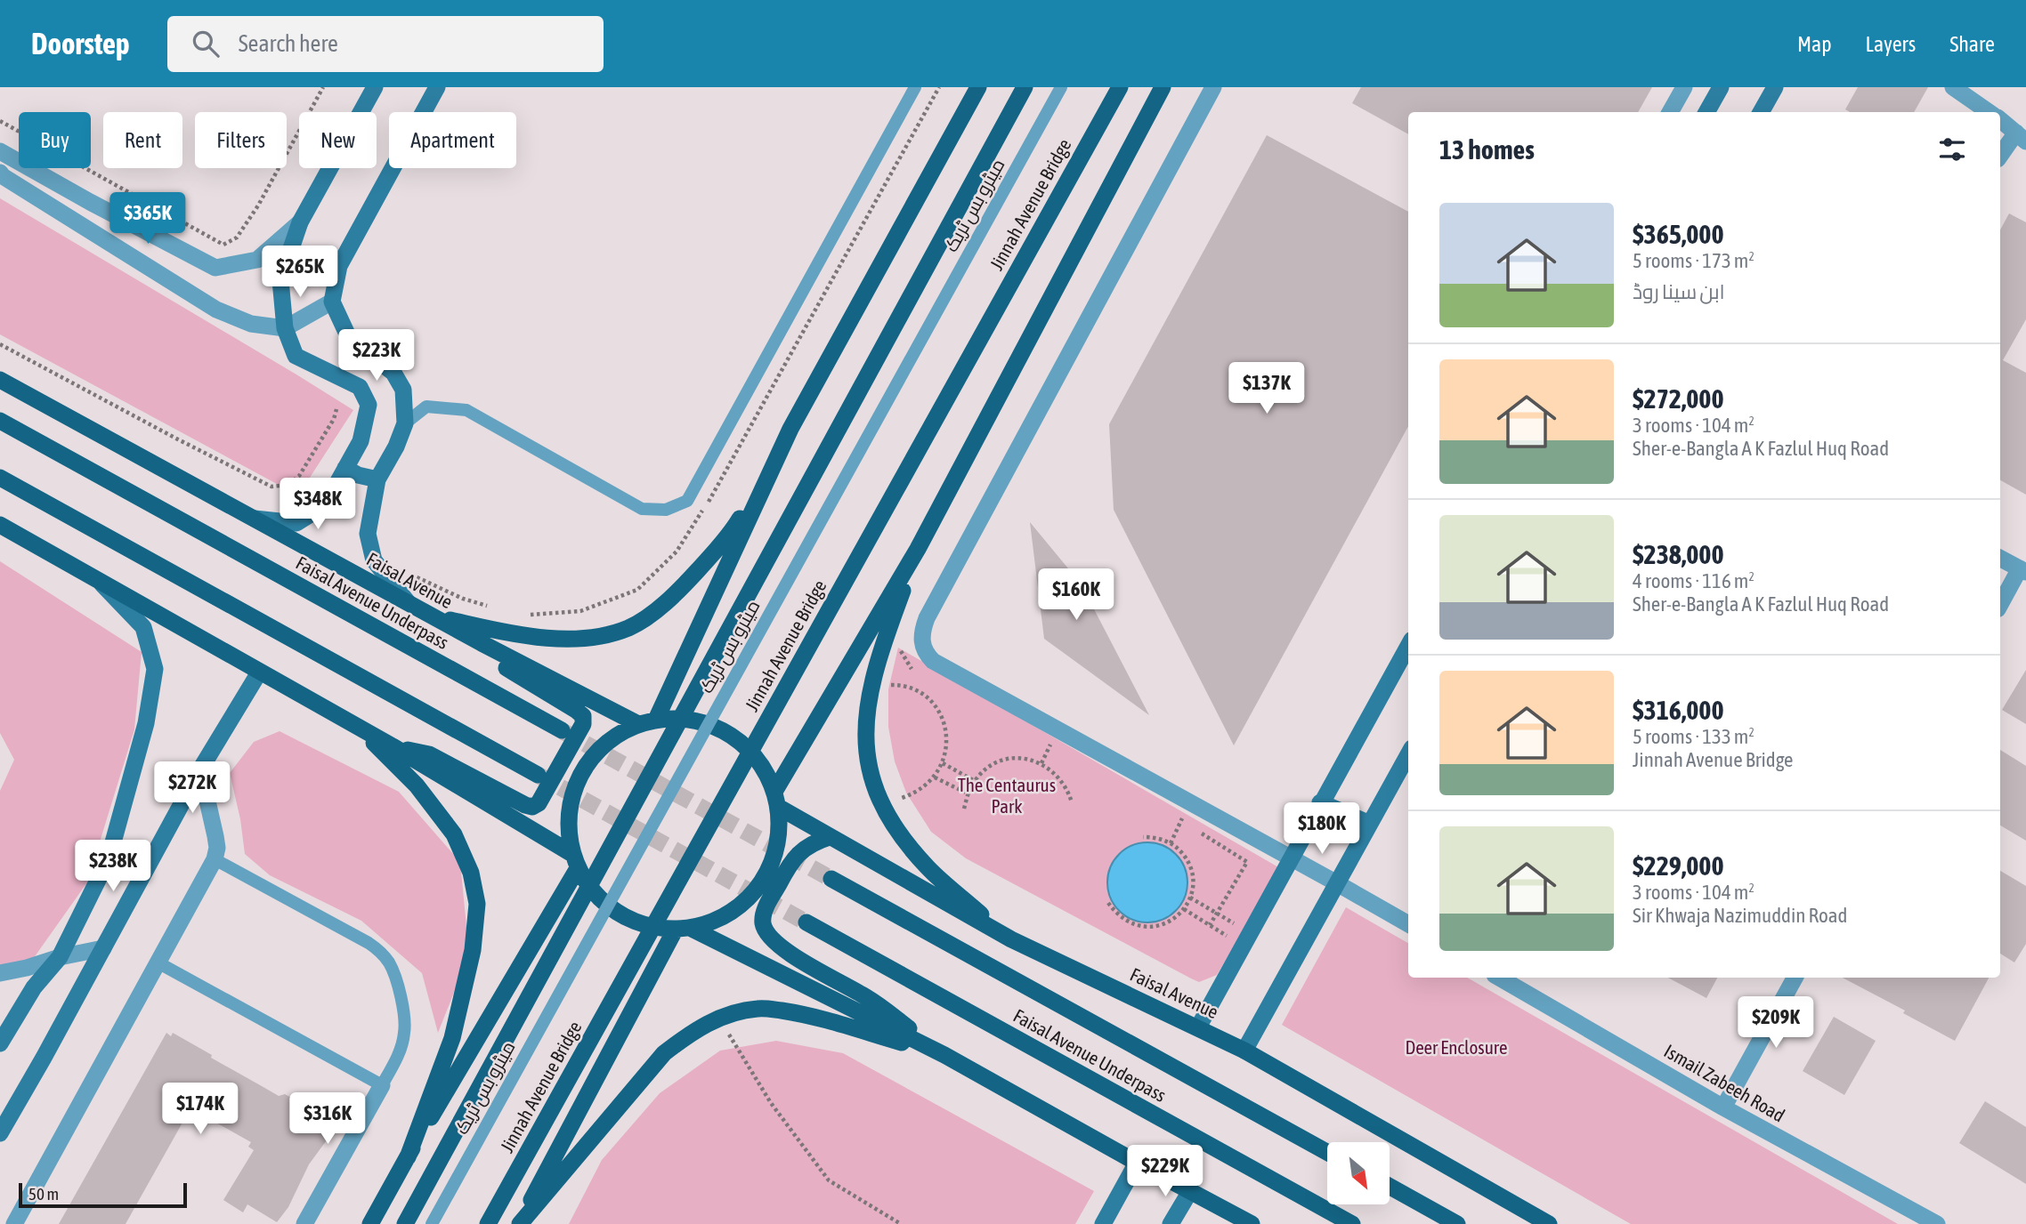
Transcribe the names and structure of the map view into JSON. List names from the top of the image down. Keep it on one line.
{"streets":{"main road":["Jinnah Avenue Bridge","Faisal Avenue","Faisal Avenue Underpass"],"street":["Ismail Zabeeh Road"],"lane":["میٹرو بس ٹریک"]},"parks":["The Centaurus Park","Deer Enclosure"],"scale_bar":"50 m","north":"bottom right","page":{"header":"Doorstep","search":"Search here","nav":["Map","Layers","Share"],"chip":["Buy","Rent","Filters","New","Apartment"],"heading":"13 homes","list":[{"name":"$365,000","note":"5 rooms · 173 m² · ابن سینا روڈ"},{"name":"$272,000","note":"3 rooms · 104 m² · Sher-e-Bangla A K Fazlul Huq Road"},{"name":"$238,000","note":"4 rooms · 116 m² · Sher-e-Bangla A K Fazlul Huq Road"},{"name":"$316,000","note":"5 rooms · 133 m² · Jinnah Avenue Bridge"},{"name":"$229,000","note":"3 rooms · 104 m² · Sir Khwaja Nazimuddin Road"}],"price":["$365K","$265K","$223K","$137K","$348K","$160K","$272K","$180K","$238K","$209K","$174K","$316K","$229K"],"scale":"50 m"}}
